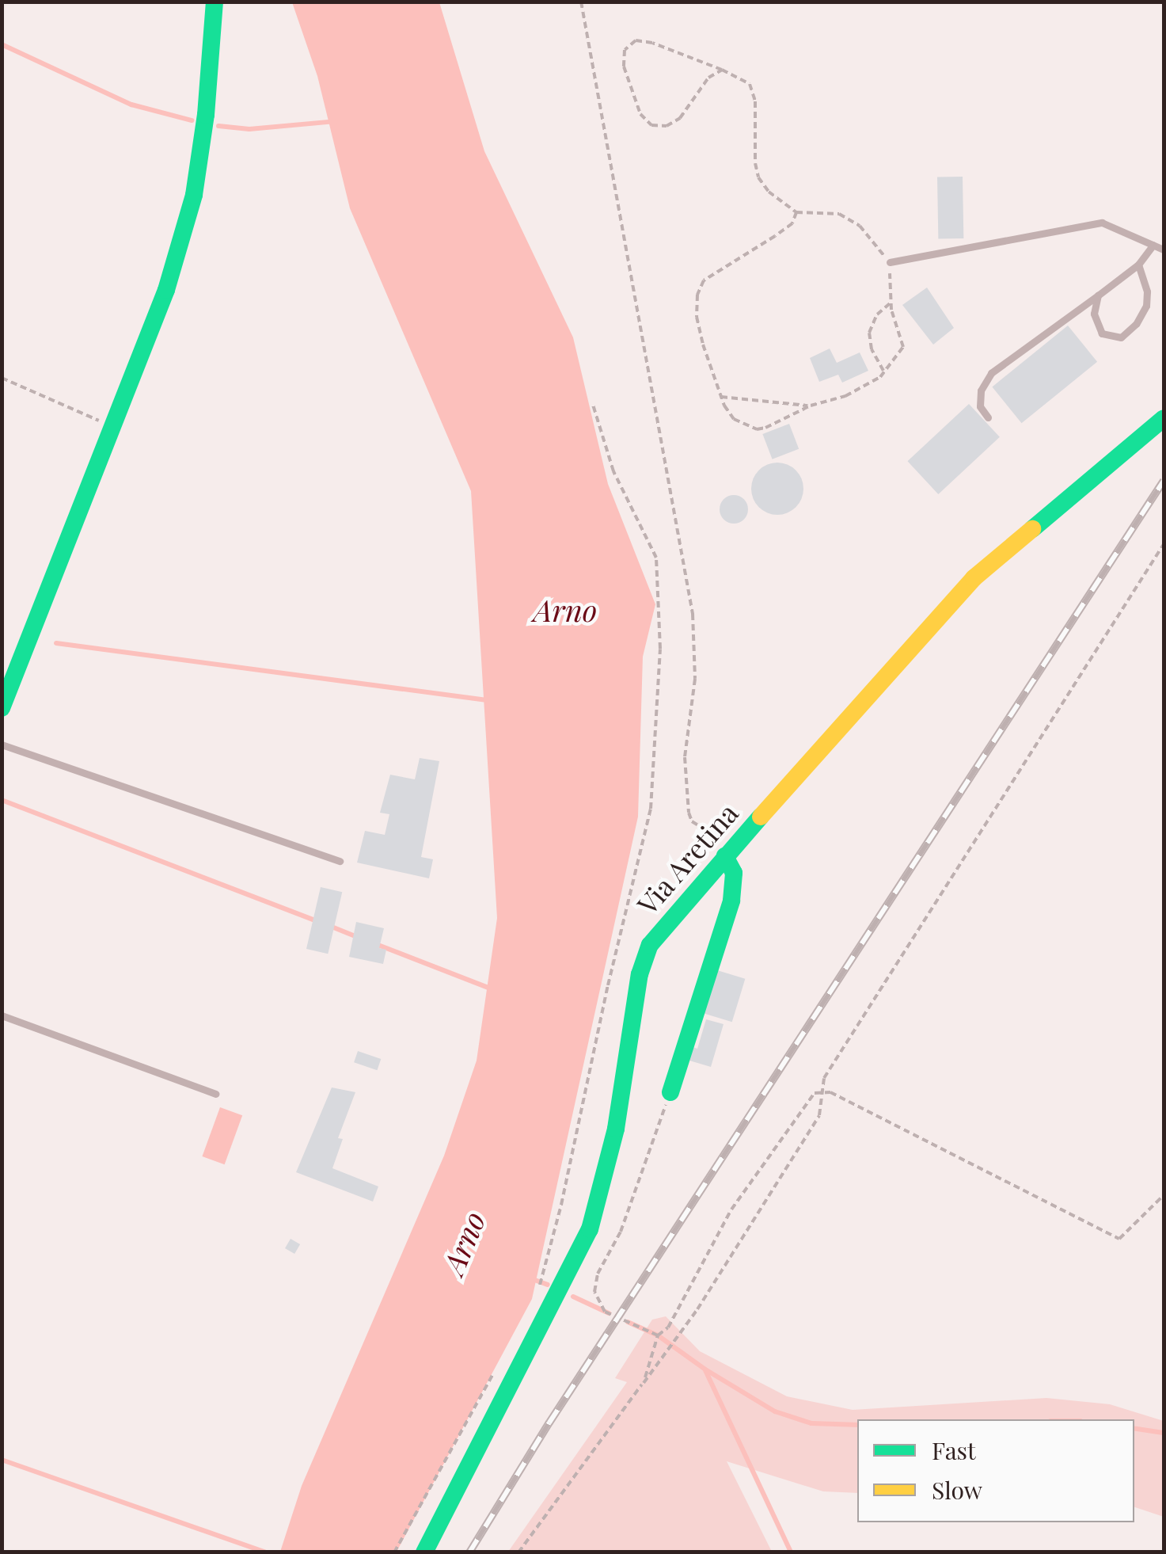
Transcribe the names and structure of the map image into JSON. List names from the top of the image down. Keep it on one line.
{"streets":{"main road":["Via Aretina"]},"water":["Arno"],"legend":["Fast","Slow"]}
